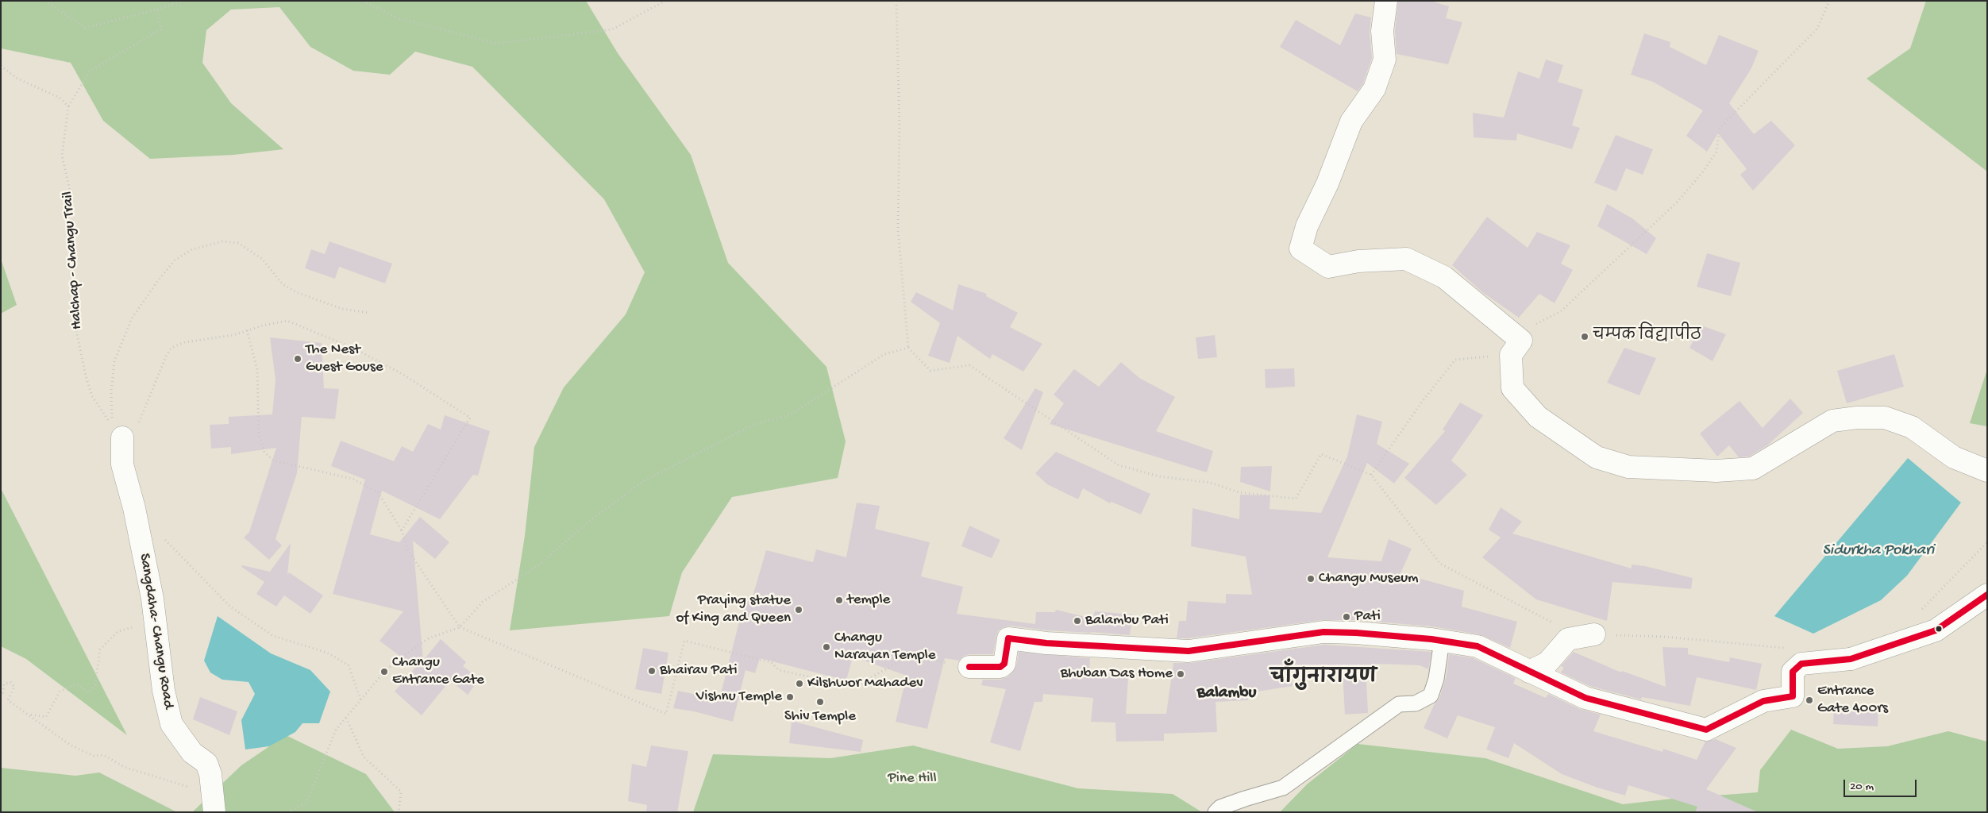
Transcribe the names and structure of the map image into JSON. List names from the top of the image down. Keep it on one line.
{"streets":{"street":["Sangdaha- Changu Road"],"path":["Halchap - Changu Trail"]},"crossings":[["Halchap - Changu Trail","Sangdaha- Changu Road"]],"districts":["चाँगुनारायण","Balambu"],"water":["Sidurkha Pokhari"],"parks":["Pine Hill"],"places":["चम्पक विद्यापीठ","The Nest Guest Gouse","Changu Museum","temple","Praying statue of King and Queen","Pati","Balambu Pati","Changu Narayan Temple","Bhairav Pati","Changu Entrance Gate","Bhuban Das Home","Kilshwor Mahadev","Vishnu Temple","Entrance Gate 400rs","Shiv Temple"],"scale_bar":"20 m"}
